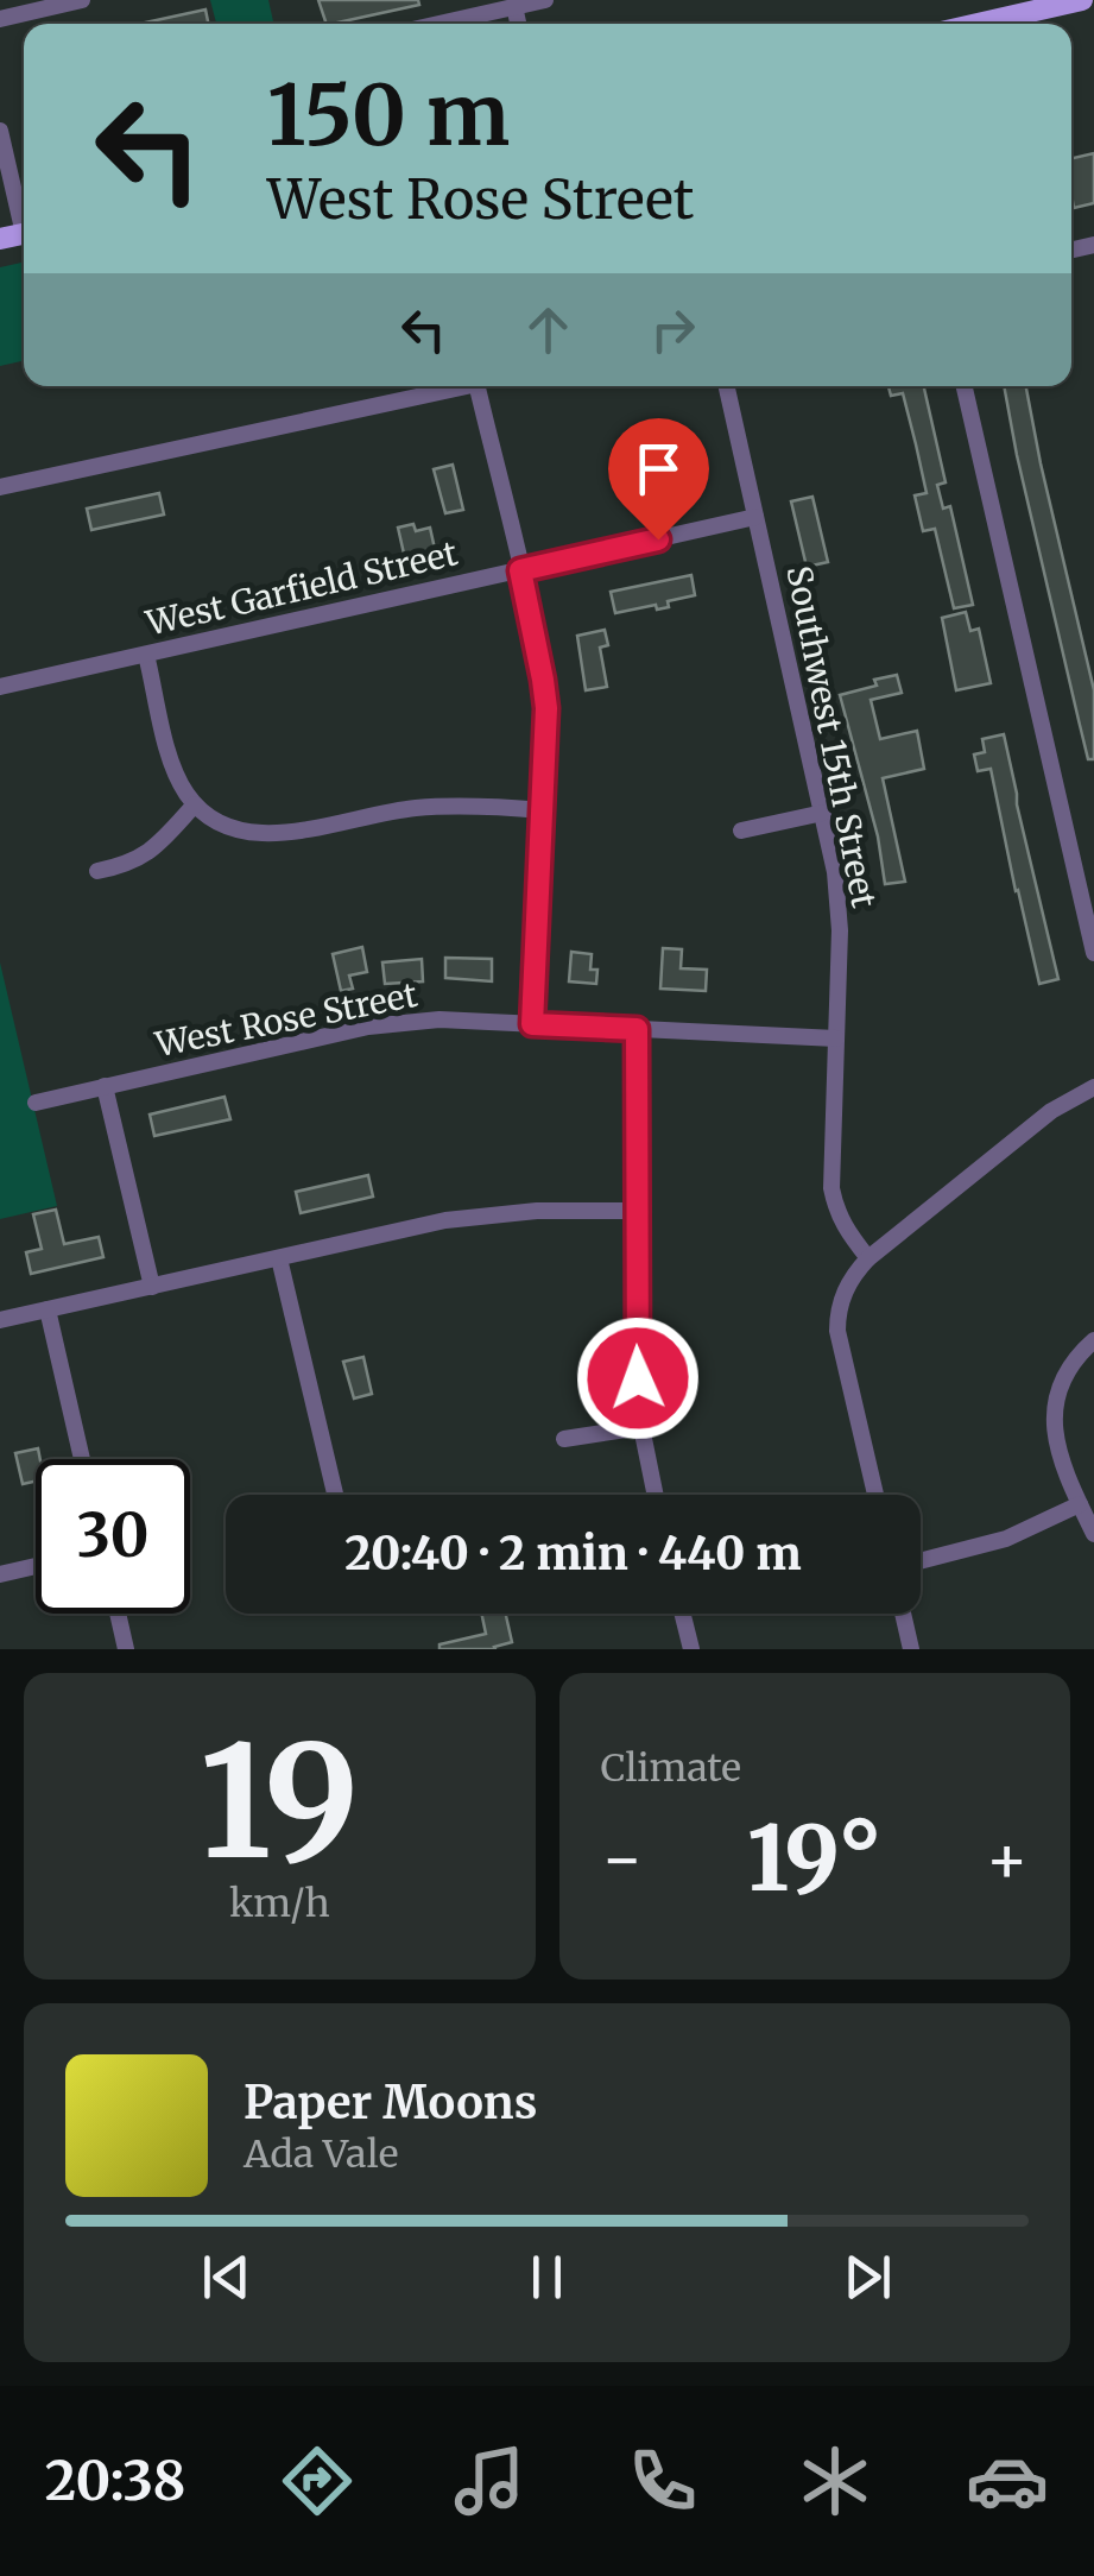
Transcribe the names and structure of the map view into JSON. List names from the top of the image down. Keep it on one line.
{"streets":{"street":["West Garfield Street","Southwest 15th Street","West Rose Street"]},"crossings":[["West Garfield Street","Southwest 15th Street"],["Southwest 15th Street","West Rose Street"]],"page":{"turn":["150 m","West Rose Street"],"limit":"30","trip":"20:40 · 2 min · 440 m","tile":[["19","km/h"],"Climate"],"heat":["−","19°","+"],"song":["Paper Moons","Ada Vale"],"tabs":"20:38"}}
